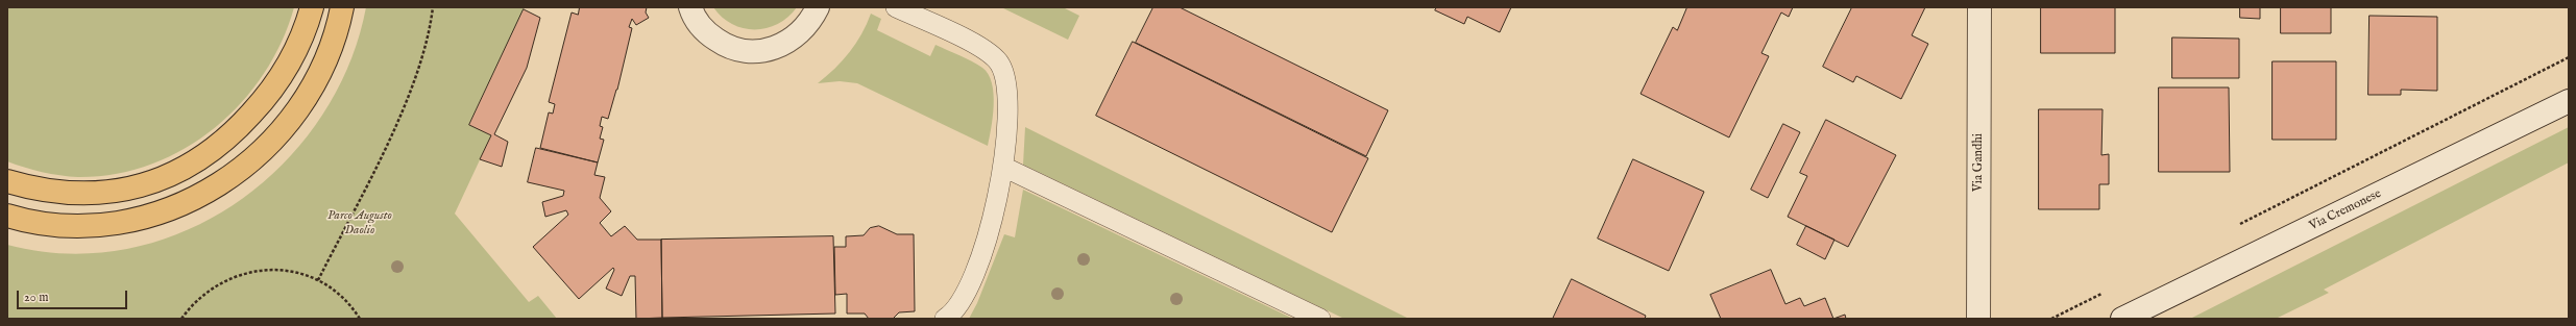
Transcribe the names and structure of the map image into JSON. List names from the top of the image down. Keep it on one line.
{"streets":{"main road":["Via Gandhi","Via Cremonese"]},"parks":["Parco Augusto Daolio"],"scale_bar":"20 m"}
